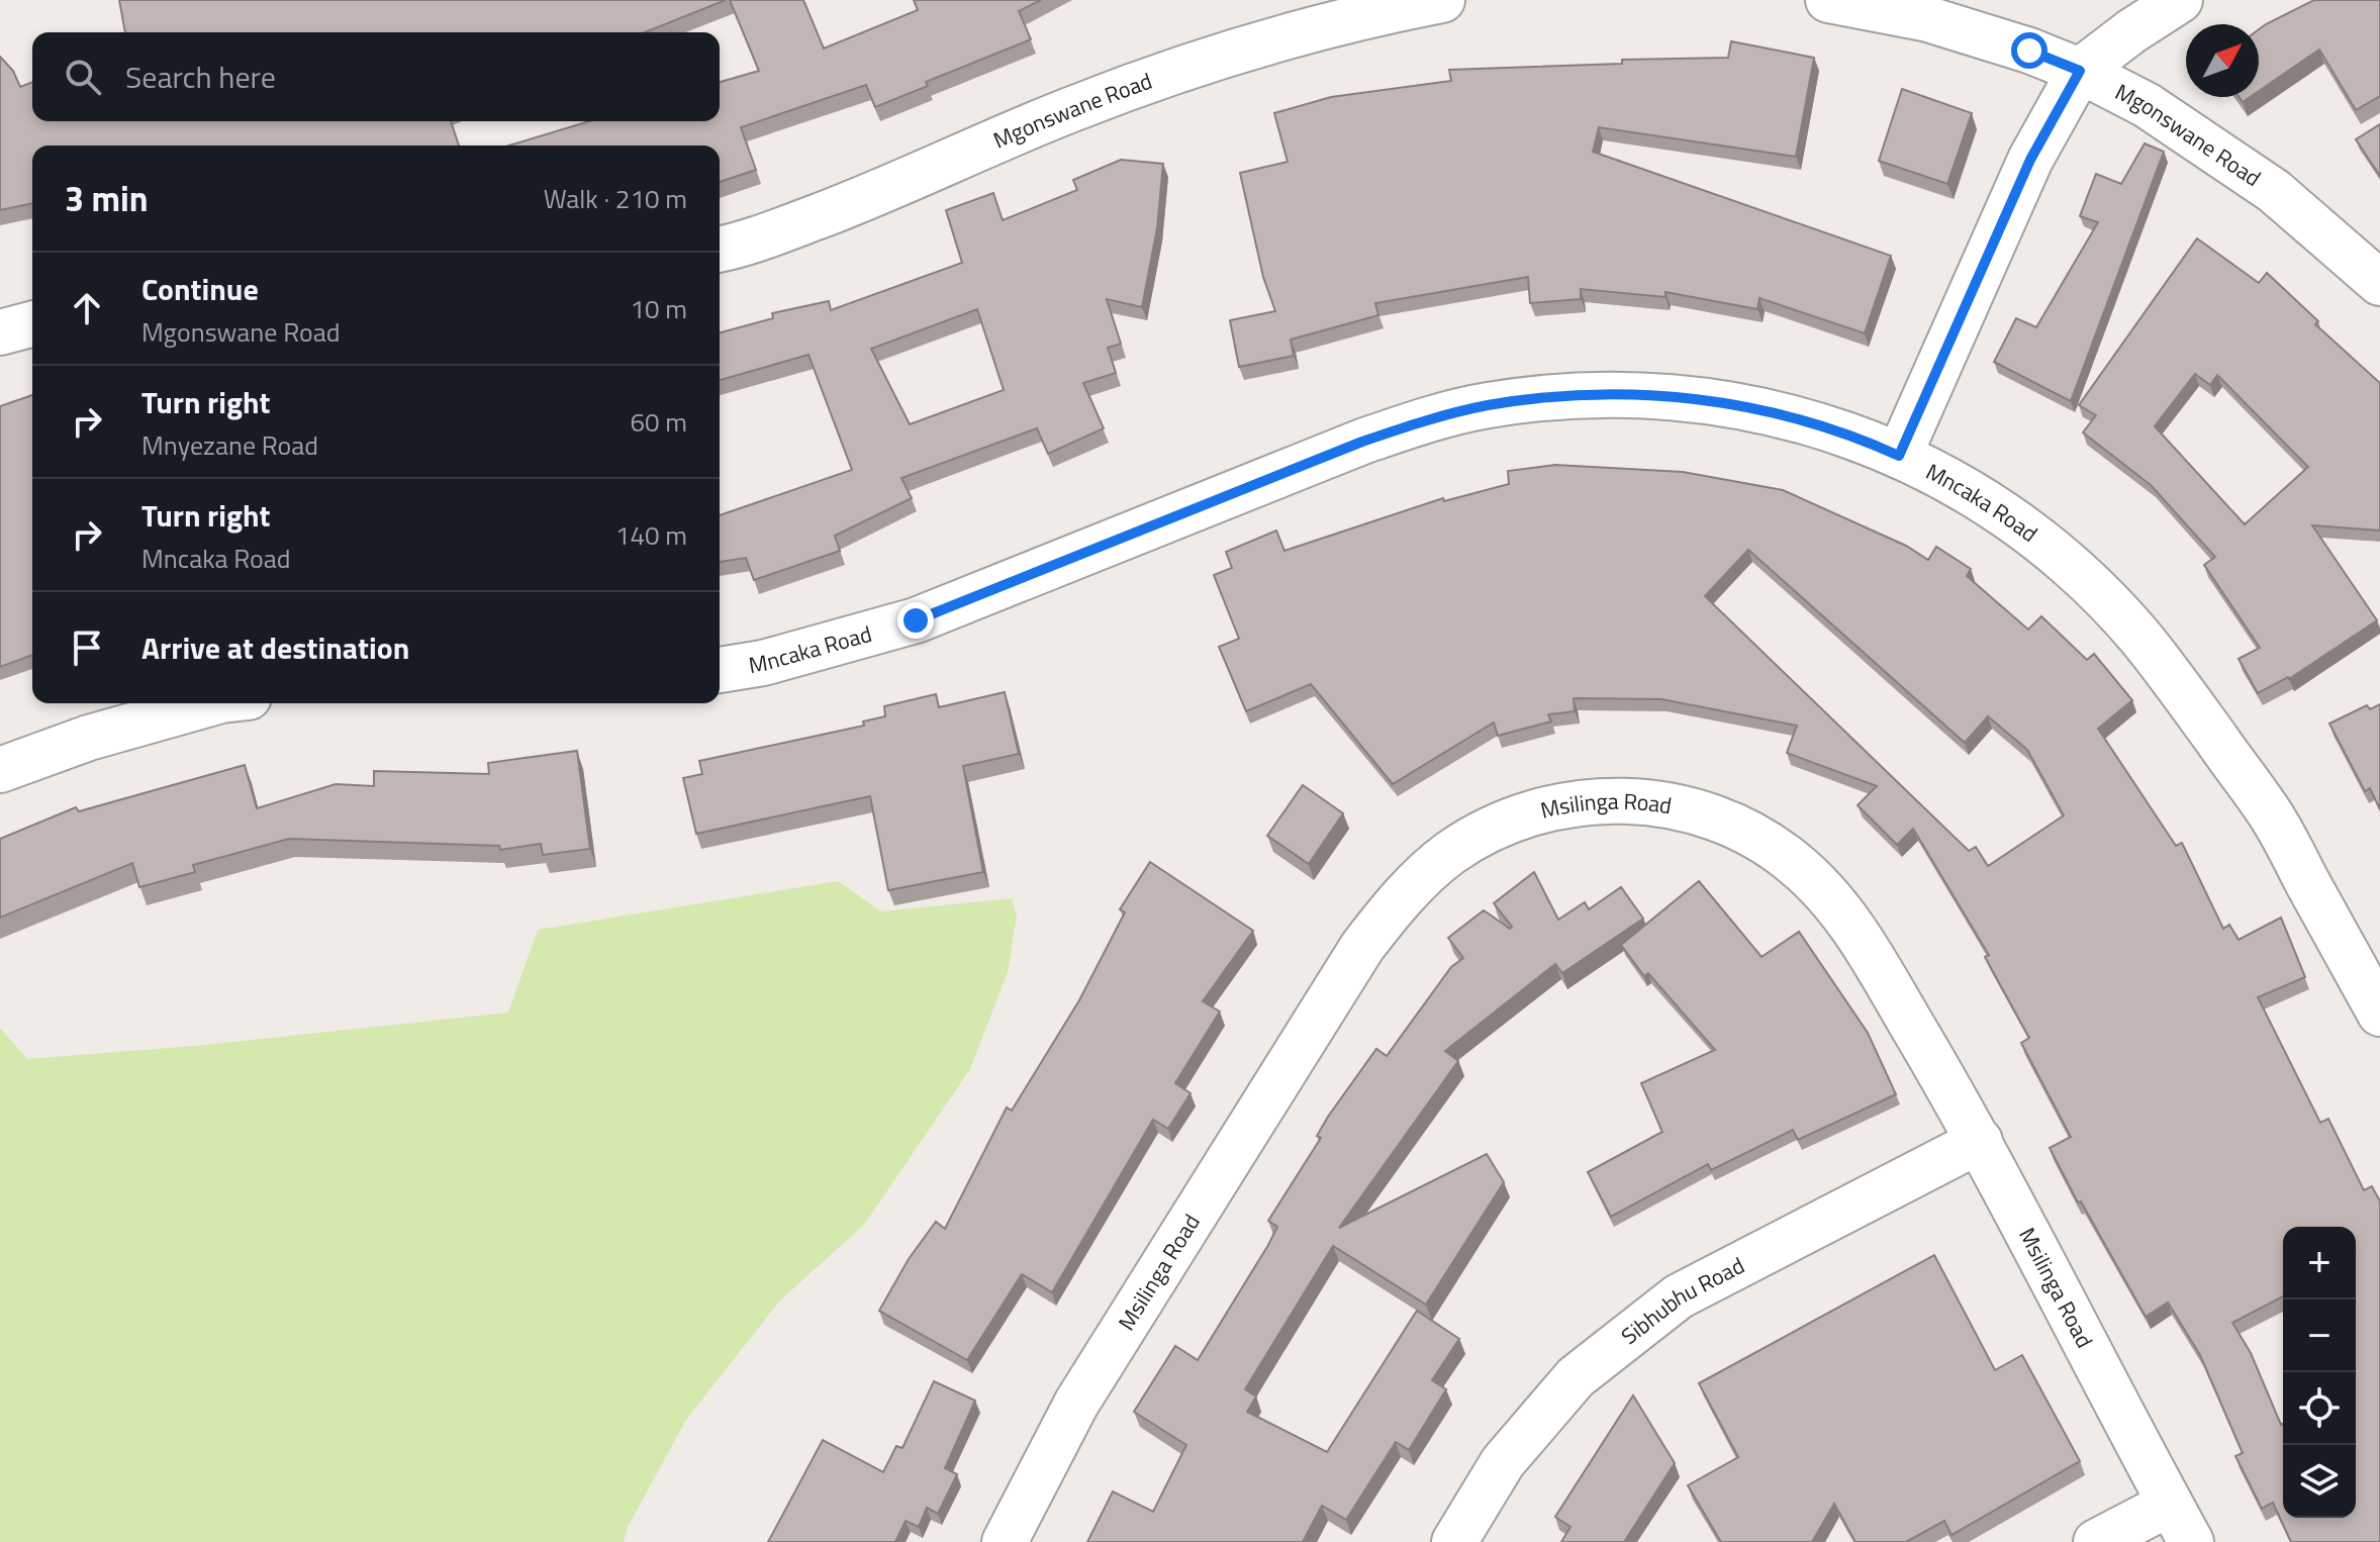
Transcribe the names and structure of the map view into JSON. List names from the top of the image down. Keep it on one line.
{"streets":{"street":["Mgonswane Road","Mncaka Road","Msilinga Road","Sibhubhu Road"]},"crossings":[["Msilinga Road","Sibhubhu Road"]],"north":"top right","page":{"search":"Search here","heading":["3 min","Walk · 210 m"],"list":[["Continue","Mgonswane Road","10 m"],["Turn right","Mnyezane Road","60 m"],["Turn right","Mncaka Road","140 m"],"Arrive at destination"],"map_buttons":["+","−"]}}
